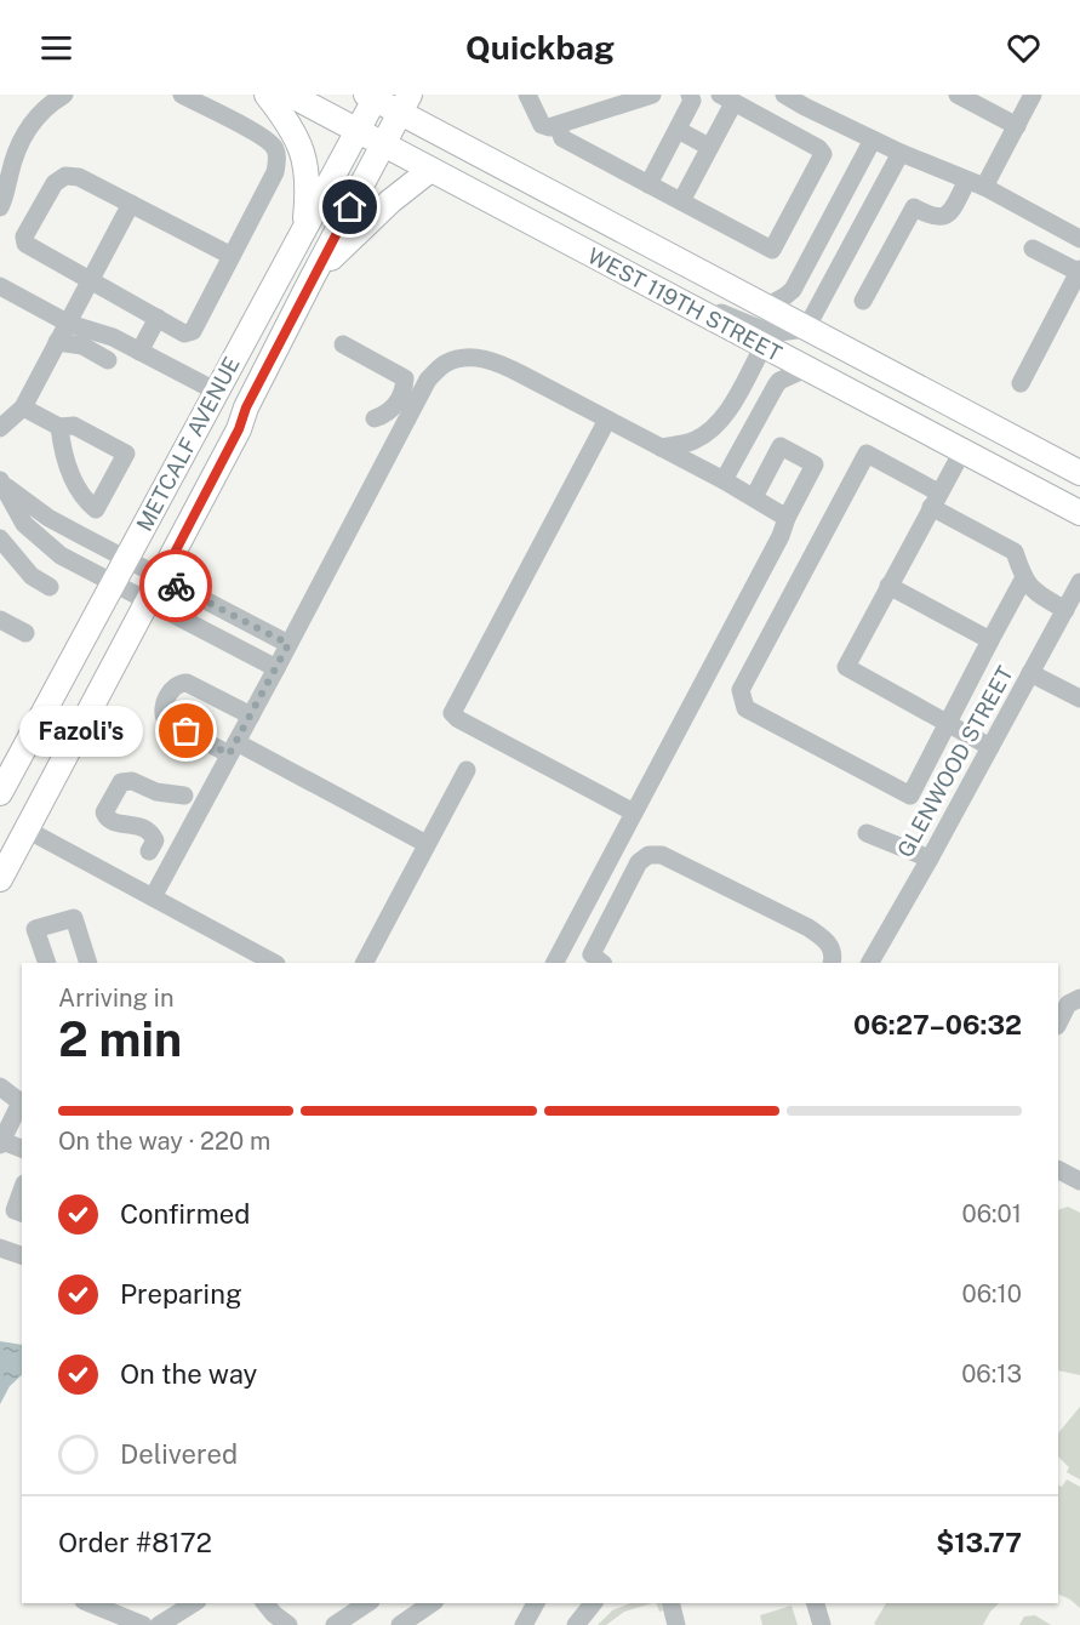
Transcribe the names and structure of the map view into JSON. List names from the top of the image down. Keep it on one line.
{"streets":{"main road":["WEST 119TH STREET","METCALF AVENUE"],"street":["GLENWOOD STREET"]},"crossings":[["WEST 119TH STREET","METCALF AVENUE"]],"places":["Fazoli's"],"page":{"header":"Quickbag","bubble":"Fazoli's","heading":["2 min","Arriving in","06:27–06:32"],"panel":["Order #8172","$13.77"],"bar":"On the way · 220 m","list":[["Confirmed","06:01"],["Preparing","06:10"],["On the way","06:13"],"Delivered"]}}
